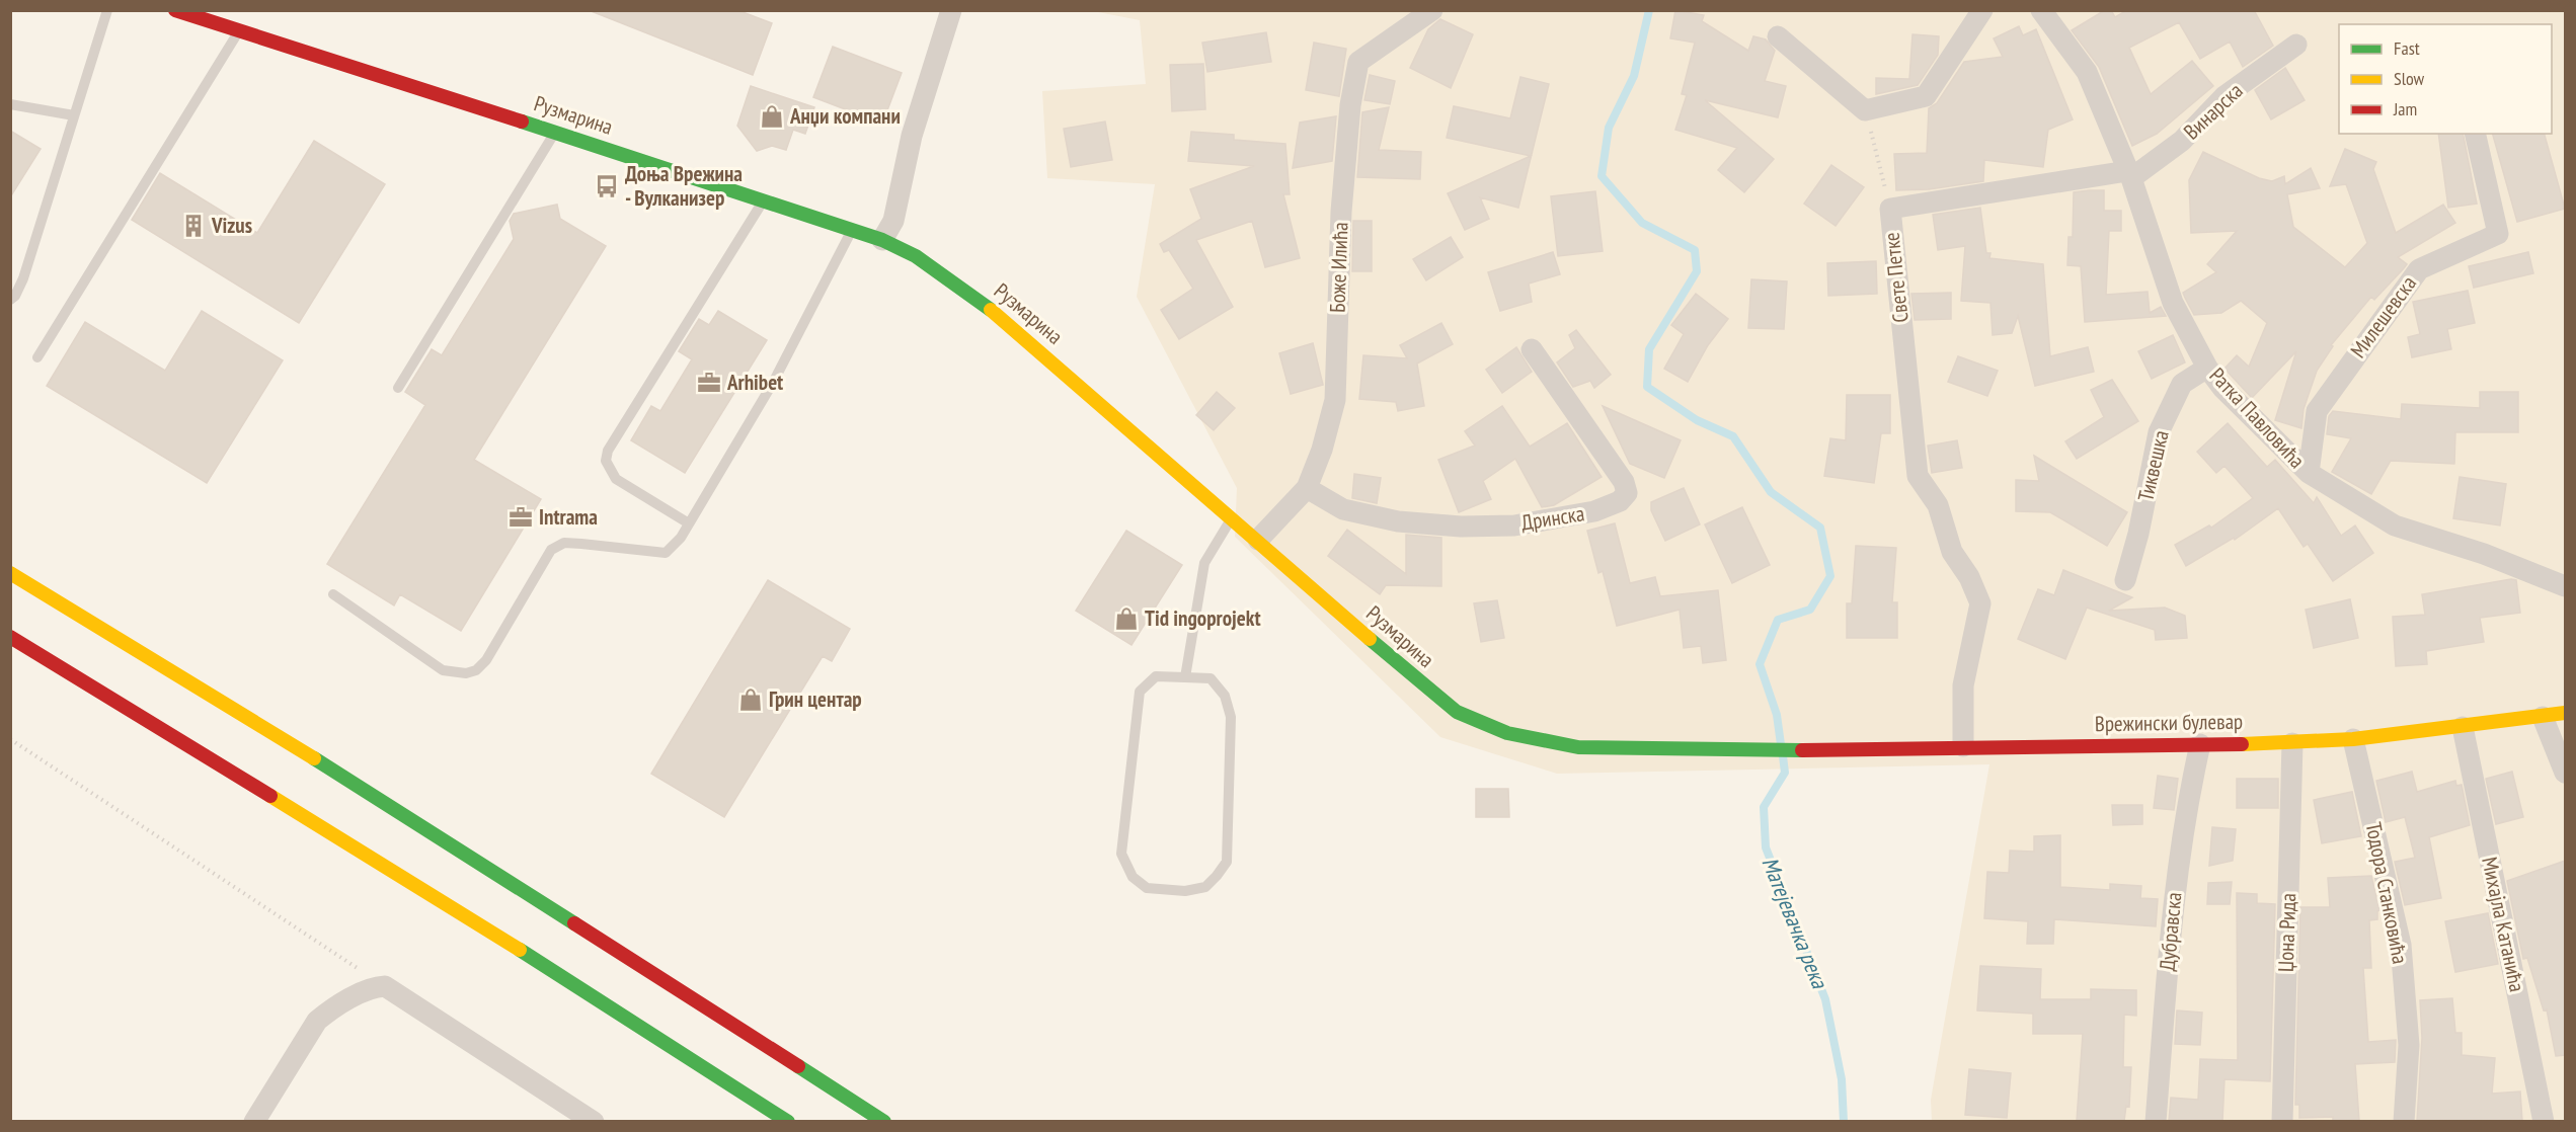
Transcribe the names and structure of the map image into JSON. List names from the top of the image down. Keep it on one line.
{"streets":{"main road":["Рузмарина","Врежински булевар"],"street":["Винарска","Боже Илића","Свете Петке","Милешевска","Ратка Павловића","Тиквешка","Дринска","Тодора Станковића","Михајла Катанића","Дубравска","Џона Рида"]},"crossings":[["Винарска","Свете Петке"],["Винарска","Ратка Павловића"],["Рузмарина","Боже Илића"],["Рузмарина","Врежински булевар"],["Боже Илића","Дринска"],["Свете Петке","Ратка Павловића"],["Свете Петке","Врежински булевар"],["Милешевска","Ратка Павловића"],["Ратка Павловића","Тиквешка"],["Врежински булевар","Тодора Станковића"],["Врежински булевар","Михајла Катанића"],["Врежински булевар","Дубравска"],["Врежински булевар","Џона Рида"]],"water":["Матејевачка река"],"places":{"shop":["Анџи компани","Tid ingoprojekt","Грин центар"],"bus stop":["Доња Врежина - Вулканизер"],"building":["Vizus"],"office":["Arhibet","Intrama"]},"legend":["Fast","Slow","Jam"]}
